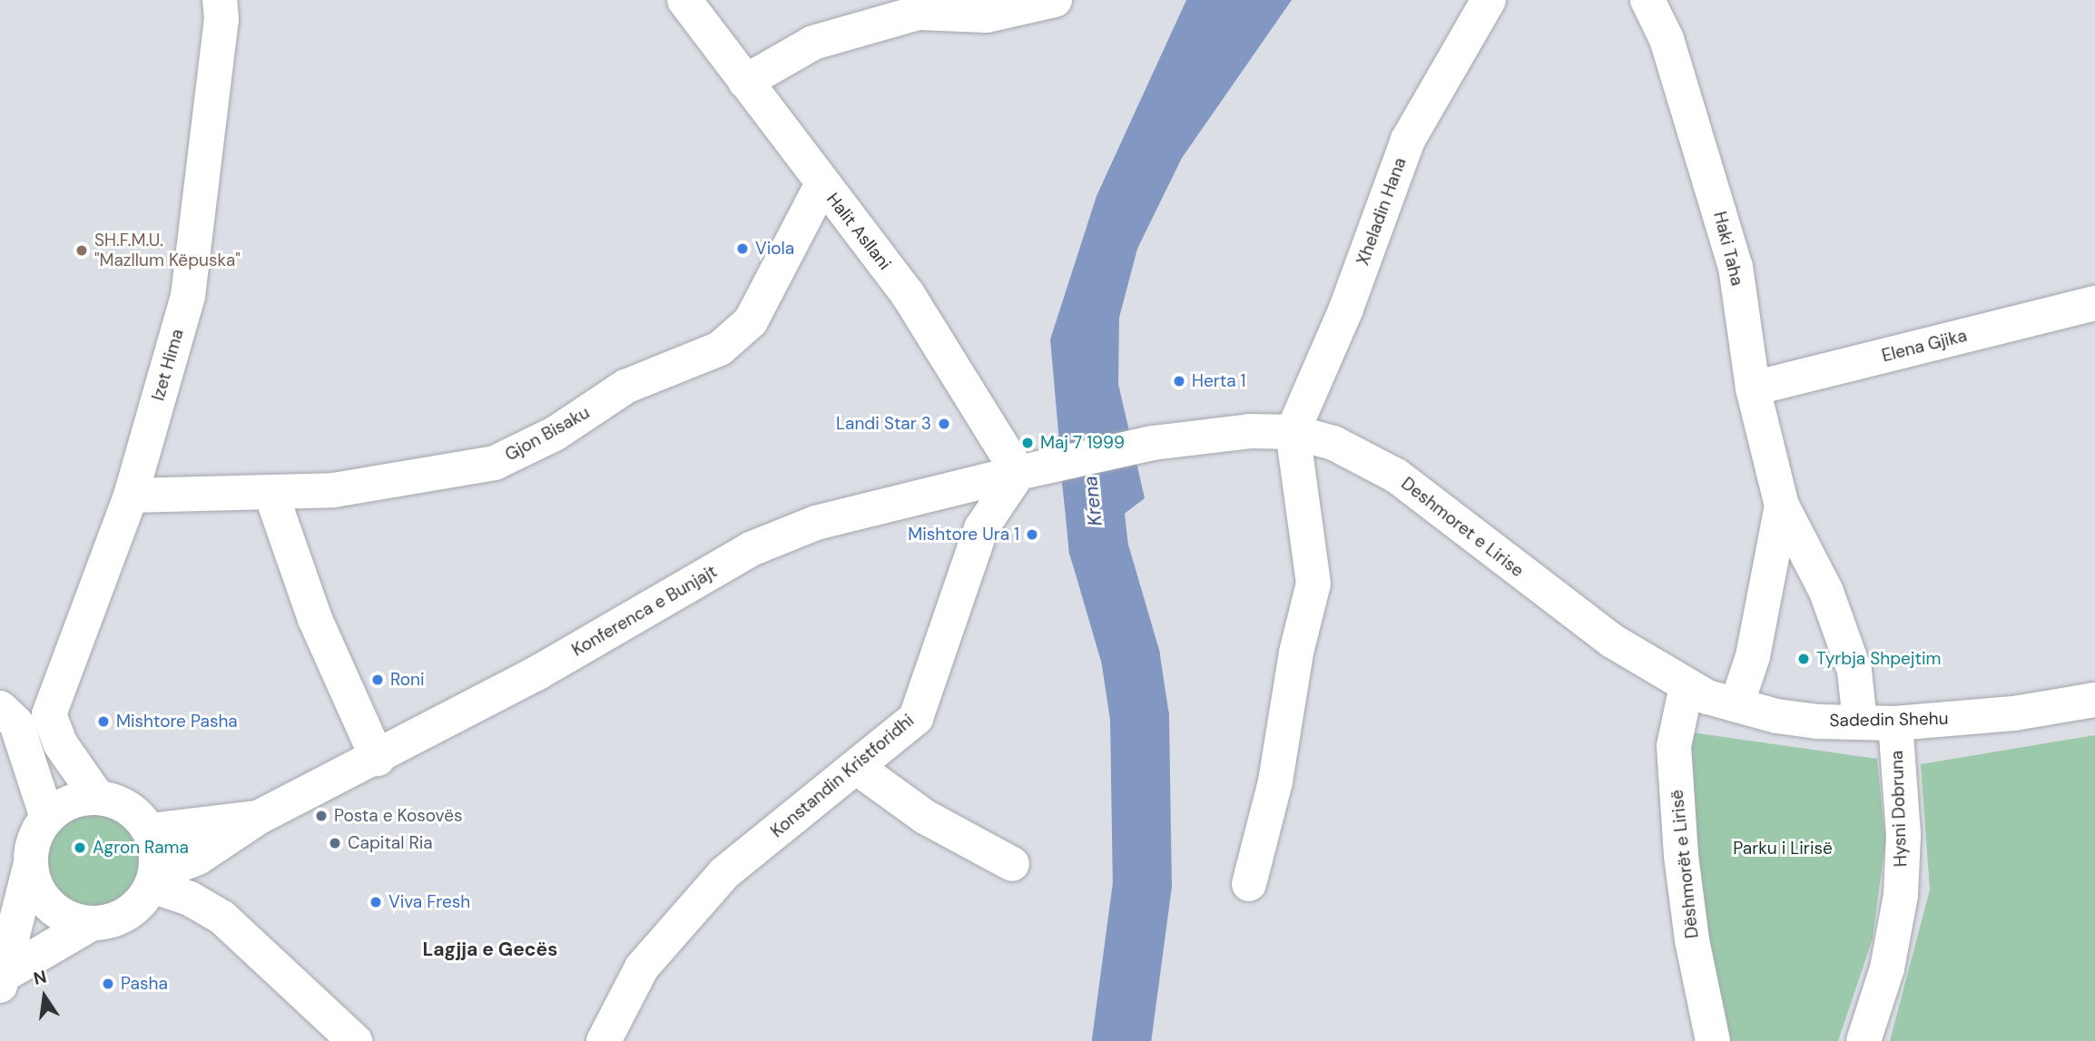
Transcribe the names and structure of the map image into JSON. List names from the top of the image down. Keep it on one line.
{"streets":{"street":["Xheladin Hana","Halit Asllani","Haki Taha","Elena Gjika","Izet Hima","Gjon Bisaku","Deshmoret e Lirise","Konferenca e Bunjajt","Sadedin Shehu","Konstandin Kristforidhi","Hysni Dobruna","Dëshmorët e Lirisë"]},"crossings":[["Xheladin Hana","Deshmoret e Lirise"],["Xheladin Hana","Konferenca e Bunjajt"],["Halit Asllani","Gjon Bisaku"],["Halit Asllani","Konferenca e Bunjajt"],["Halit Asllani","Konstandin Kristforidhi"],["Haki Taha","Elena Gjika"],["Haki Taha","Sadedin Shehu"],["Izet Hima","Gjon Bisaku"],["Deshmoret e Lirise","Konferenca e Bunjajt"],["Deshmoret e Lirise","Sadedin Shehu"],["Deshmoret e Lirise","Dëshmorët e Lirisë"],["Konferenca e Bunjajt","Konstandin Kristforidhi"],["Sadedin Shehu","Hysni Dobruna"],["Sadedin Shehu","Dëshmorët e Lirisë"]],"districts":["Lagjja e Gecës"],"water":["Krena"],"parks":["Parku i Lirisë"],"places":["Viola","SH.F.M.U. \"Mazllum Këpuska\"","Herta 1","Landi Star 3","Maj 7 1999","Mishtore Ura 1","Tyrbja Shpejtim","Roni","Mishtore Pasha","Posta e Kosovës","Capital Ria","Agron Rama","Viva Fresh","Pasha"],"north":"top"}
